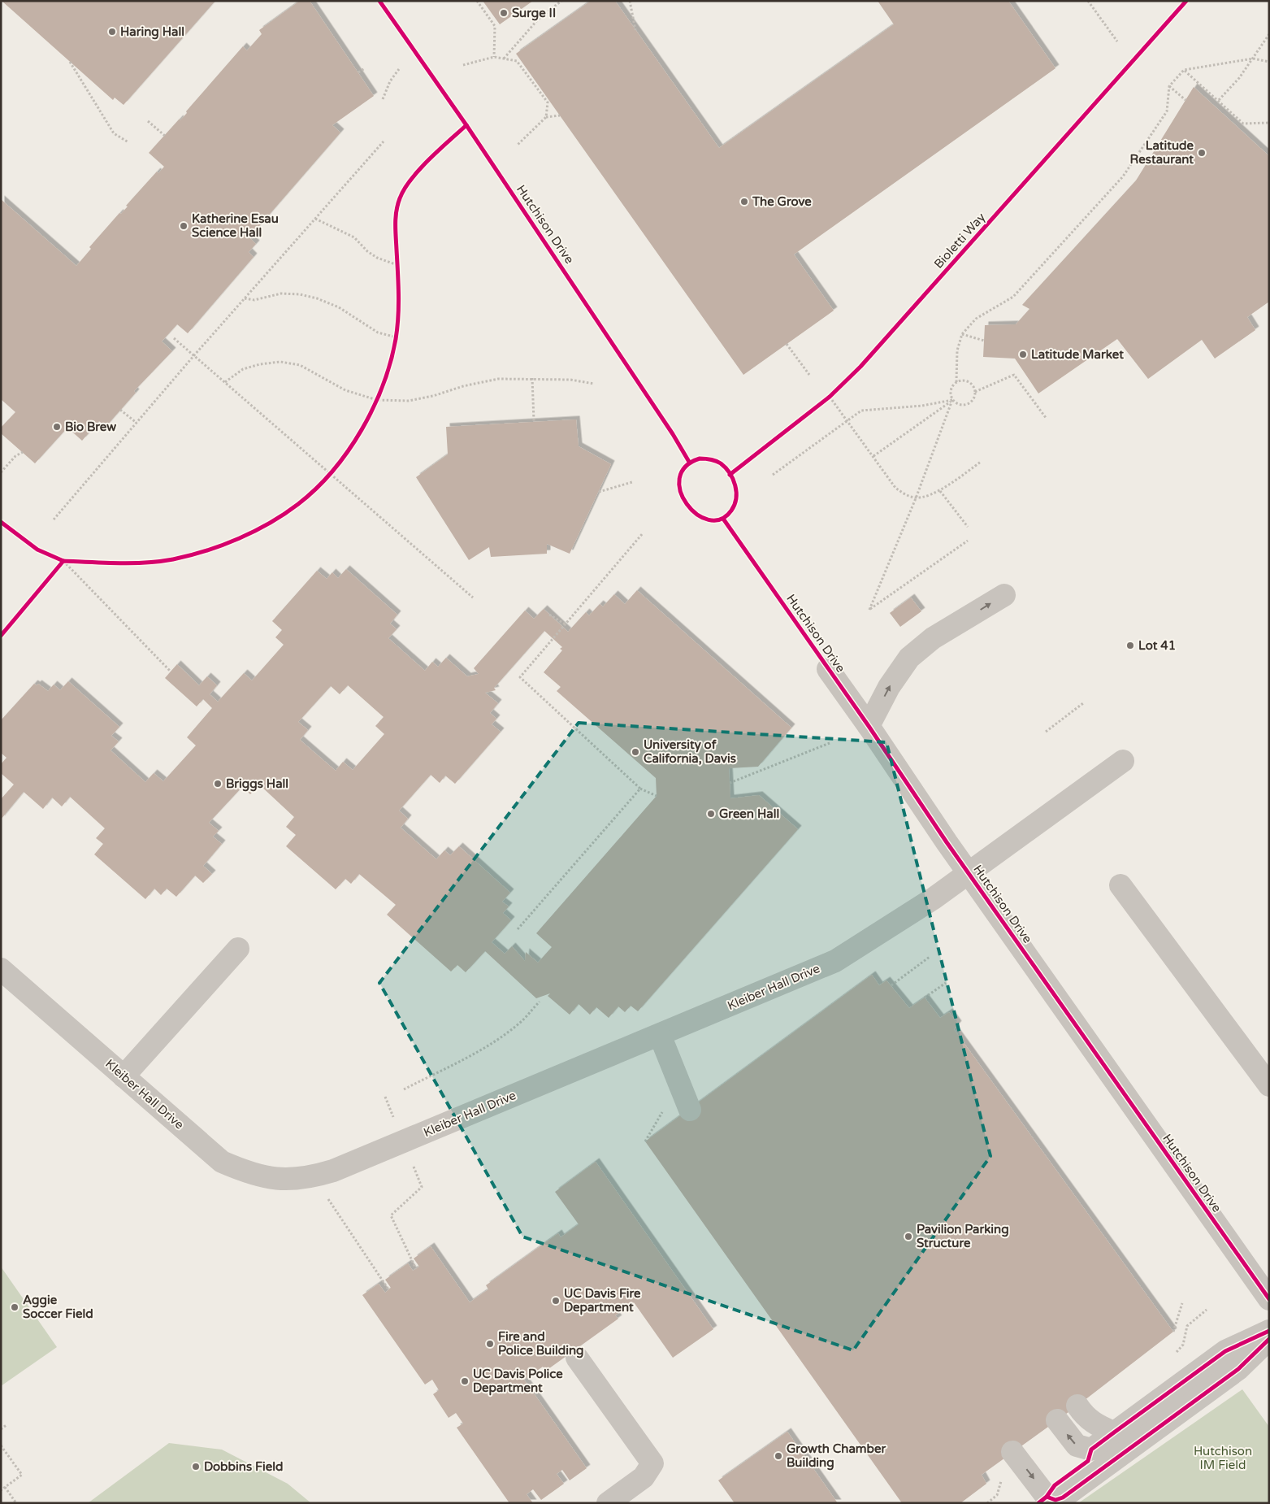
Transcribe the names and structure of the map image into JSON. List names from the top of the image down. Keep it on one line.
{"streets":{"street":["Hutchison Drive","Kleiber Hall Drive"],"cycle path":["Bioletti Way"]},"crossings":[["Hutchison Drive","Kleiber Hall Drive"]],"parks":["Hutchison IM Field"],"places":["Surge II","Haring Hall","Latitude Restaurant","The Grove","Katherine Esau Science Hall","Latitude Market","Bio Brew","Lot 41","University of California, Davis","Briggs Hall","Green Hall","Pavilion Parking Structure","UC Davis Fire Department","Aggie Soccer Field","Fire and Police Building","UC Davis Police Department","Growth Chamber Building","Dobbins Field"]}
